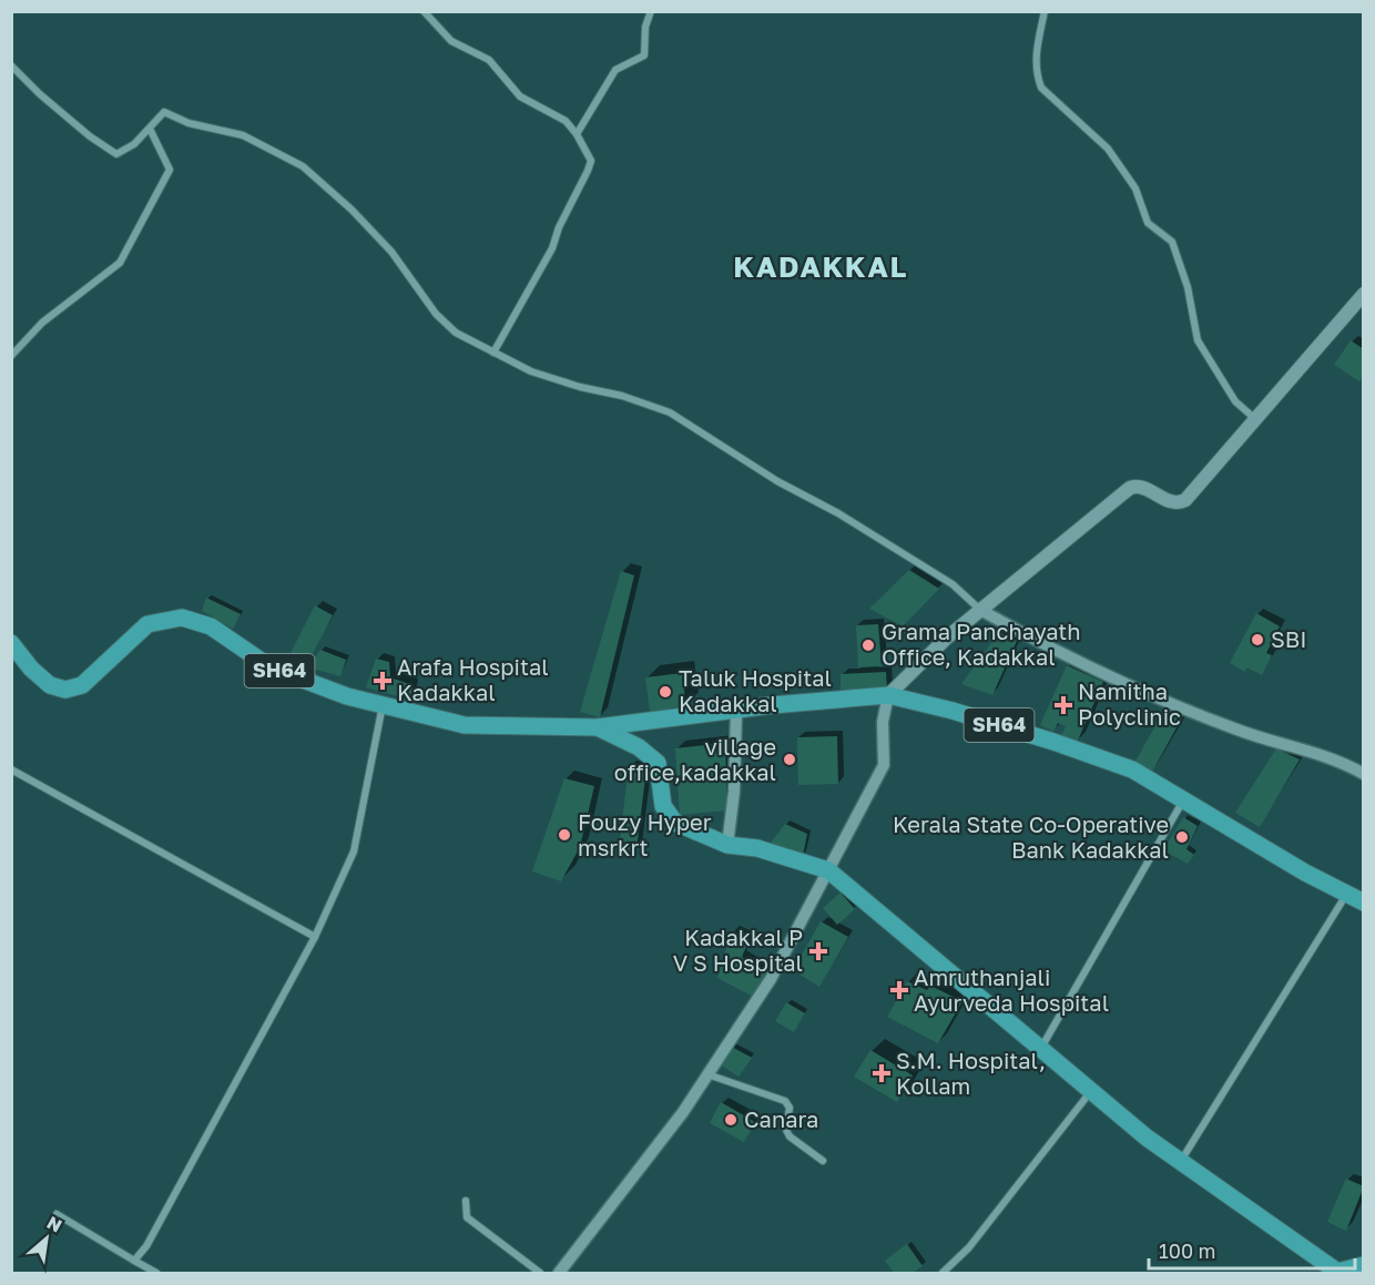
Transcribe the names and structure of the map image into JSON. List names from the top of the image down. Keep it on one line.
{"streets":{"main road":["SH64"]},"districts":["KADAKKAL"],"places":{"other":["SBI","Grama Panchayath Office, Kadakkal","Taluk Hospital Kadakkal","village office,kadakkal","Fouzy Hyper msrkrt","Kerala State Co-Operative Bank Kadakkal","Canara"],"health":["Arafa Hospital Kadakkal","Namitha Polyclinic","Kadakkal P V S Hospital","Amruthanjali Ayurveda Hospital","S.M. Hospital, Kollam"]},"scale_bar":"100 m","north":"top right"}
